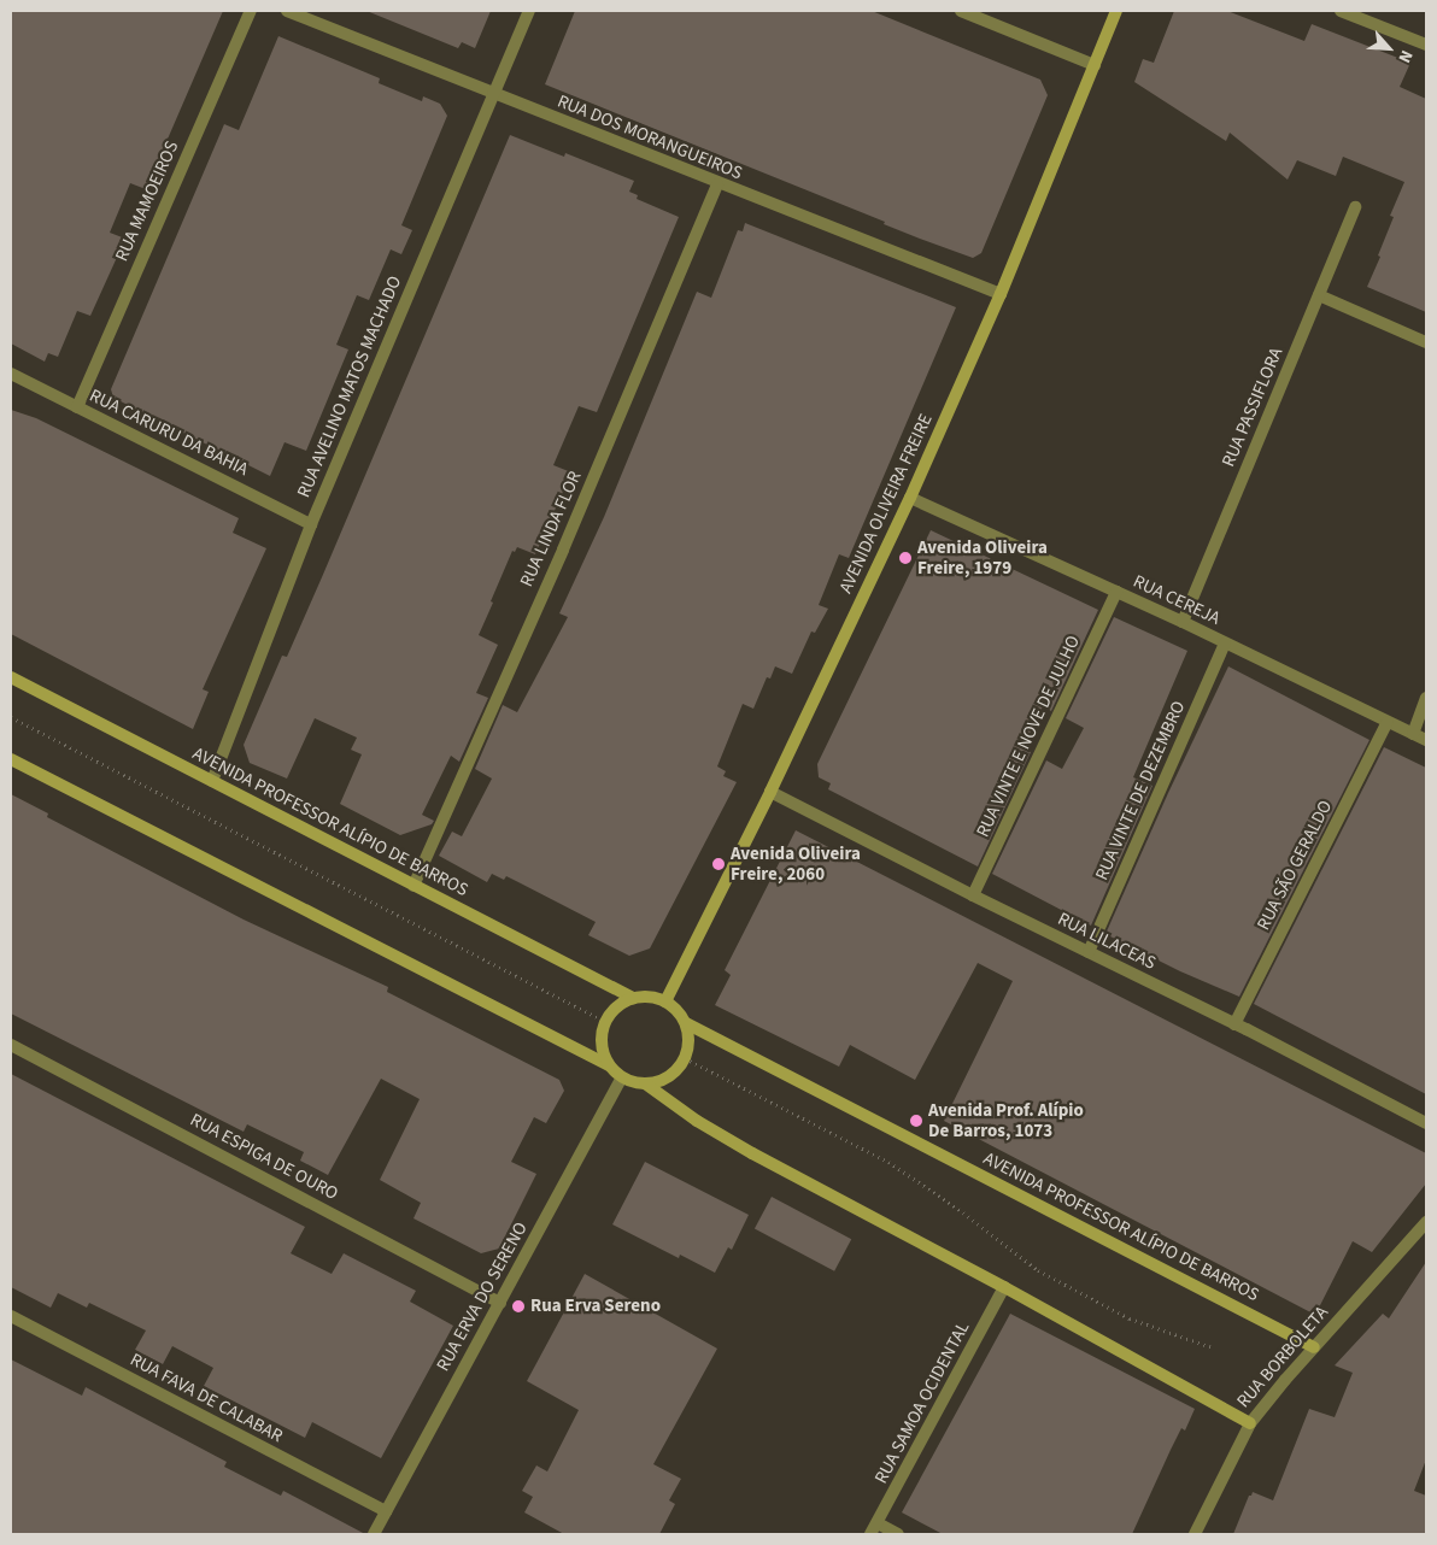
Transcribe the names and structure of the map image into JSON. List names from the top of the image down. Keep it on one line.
{"streets":{"street":["RUA DOS MORANGUEIROS","RUA MAMOEIROS","RUA AVELINO MATOS MACHADO","RUA PASSIFLORA","RUA CARURU DA BAHIA","AVENIDA OLIVEIRA FREIRE","RUA LINDA FLOR","RUA CEREJA","RUA VINTE E NOVE DE JULHO","RUA VINTE DE DEZEMBRO","AVENIDA PROFESSOR ALÍPIO DE BARROS","RUA SÃO GERALDO","RUA LILACEAS","RUA ESPIGA DE OURO","RUA ERVA DO SERENO","RUA BORBOLETA","RUA FAVA DE CALABAR","RUA SAMOA OCIDENTAL"]},"crossings":[["RUA DOS MORANGUEIROS","RUA AVELINO MATOS MACHADO"],["RUA DOS MORANGUEIROS","AVENIDA OLIVEIRA FREIRE"],["RUA DOS MORANGUEIROS","RUA LINDA FLOR"],["RUA MAMOEIROS","RUA CARURU DA BAHIA"],["RUA AVELINO MATOS MACHADO","RUA CARURU DA BAHIA"],["RUA AVELINO MATOS MACHADO","AVENIDA PROFESSOR ALÍPIO DE BARROS"],["RUA PASSIFLORA","RUA CEREJA"],["AVENIDA OLIVEIRA FREIRE","RUA CEREJA"],["AVENIDA OLIVEIRA FREIRE","AVENIDA PROFESSOR ALÍPIO DE BARROS"],["AVENIDA OLIVEIRA FREIRE","RUA LILACEAS"],["AVENIDA OLIVEIRA FREIRE","RUA ERVA DO SERENO"],["RUA LINDA FLOR","AVENIDA PROFESSOR ALÍPIO DE BARROS"],["RUA CEREJA","RUA VINTE E NOVE DE JULHO"],["RUA CEREJA","RUA VINTE DE DEZEMBRO"],["RUA CEREJA","RUA SÃO GERALDO"],["RUA VINTE E NOVE DE JULHO","RUA LILACEAS"],["RUA VINTE DE DEZEMBRO","RUA LILACEAS"],["AVENIDA PROFESSOR ALÍPIO DE BARROS","RUA ERVA DO SERENO"],["AVENIDA PROFESSOR ALÍPIO DE BARROS","RUA BORBOLETA"],["RUA SÃO GERALDO","RUA LILACEAS"],["RUA ESPIGA DE OURO","RUA ERVA DO SERENO"],["RUA ERVA DO SERENO","RUA FAVA DE CALABAR"]],"places":["Avenida Oliveira Freire, 1979","Avenida Oliveira Freire, 2060","Avenida Prof. Alípio De Barros, 1073","Rua Erva Sereno"],"north":"bottom right"}
